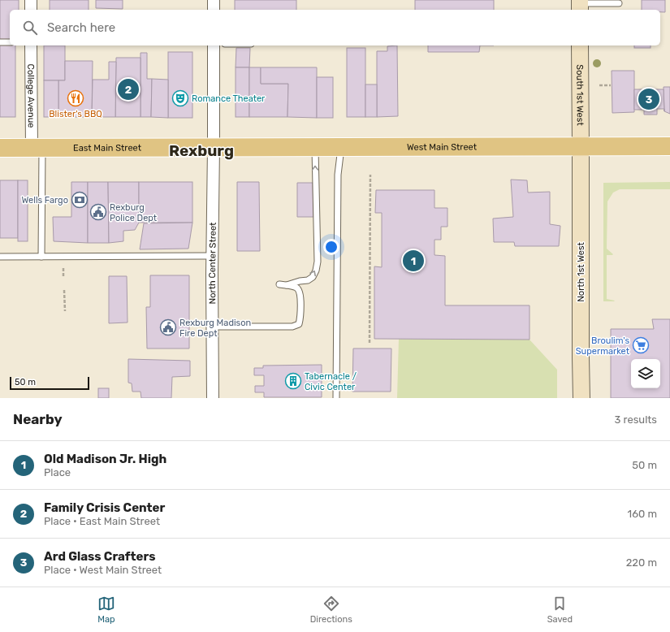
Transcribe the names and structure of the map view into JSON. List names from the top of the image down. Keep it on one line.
{"streets":{"main road":["East Main Street","West Main Street"],"street":["South 1st West","College Avenue","North Center Street","North 1st West"]},"crossings":[["South 1st West","West Main Street"],["South 1st West","North 1st West"],["College Avenue","East Main Street"],["East Main Street","West Main Street"],["East Main Street","North Center Street"],["West Main Street","North Center Street"],["West Main Street","North 1st West"]],"districts":["Rexburg"],"places":{"restaurant":["Blister's BBQ"],"theatre":["Romance Theater"],"bank":["Wells Fargo"],"public building":["Rexburg Police Dept","Rexburg Madison Fire Dept"],"supermarket":["Broulim's Supermarket"],"building":["Tabernacle / Civic Center"]},"scale_bar":"50 m","page":{"search":"Search here","pins":["2","3","1"],"scale":"50 m","heading":["Nearby","3 results"],"list":[{"mark":"1","name":"Old Madison Jr. High","note":"Place","value":"50 m"},{"mark":"2","name":"Family Crisis Center","note":"Place · East Main Street","value":"160 m"},{"mark":"3","name":"Ard Glass Crafters","note":"Place · West Main Street","value":"220 m"}],"nav":["Map","Directions","Saved"]}}
